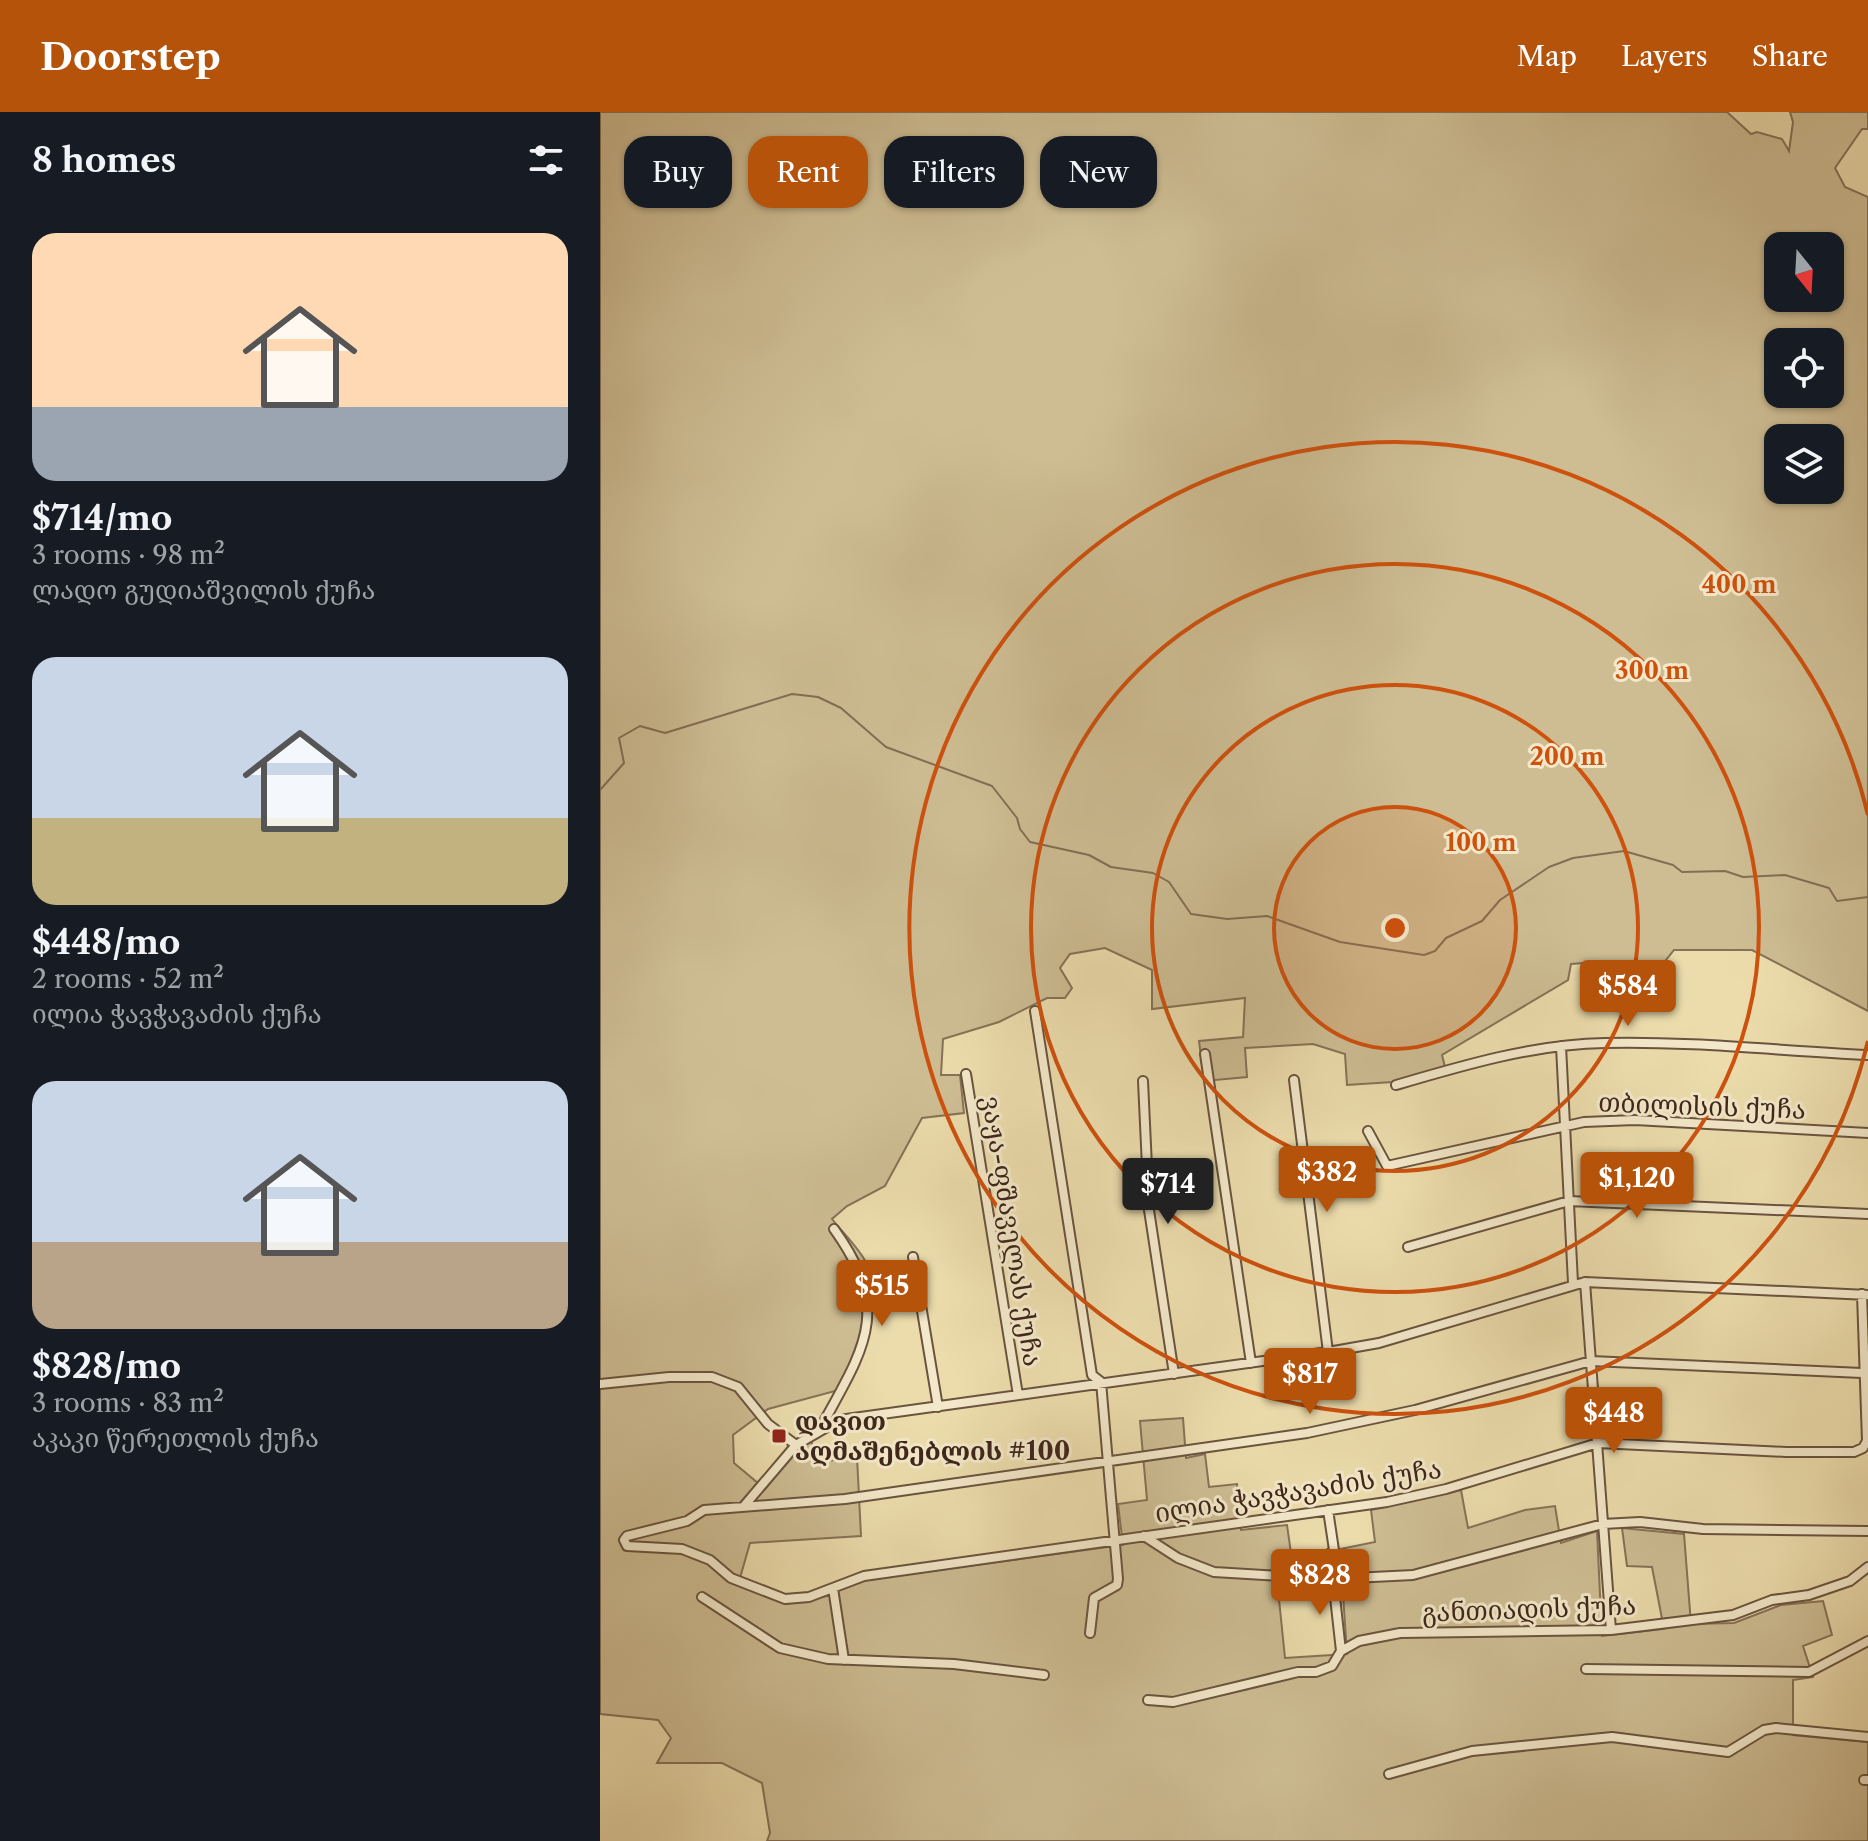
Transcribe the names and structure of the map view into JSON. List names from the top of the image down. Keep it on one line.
{"streets":{"street":["თბილისის ქუჩა","ვაჟა-ფშაველას ქუჩა","ილია ჭავჭავაძის ქუჩა","განთიადის ქუჩა"]},"places":{"transit":["დავით აღმაშენებლის #100"]},"north":"bottom","page":{"header":"Doorstep","nav":["Map","Layers","Share"],"heading":"8 homes","chip":["Buy","Rent","Filters","New"],"list":[{"name":"$714/mo","note":"3 rooms · 98 m² · ლადო გუდიაშვილის ქუჩა"},{"name":"$448/mo","note":"2 rooms · 52 m² · ილია ჭავჭავაძის ქუჩა"},{"name":"$828/mo","note":"3 rooms · 83 m² · აკაკი წერეთლის ქუჩა"}],"price":["$584","$382","$1,120","$714","$515","$817","$448","$828"]},"rings":["400 m","300 m","200 m","100 m"]}
